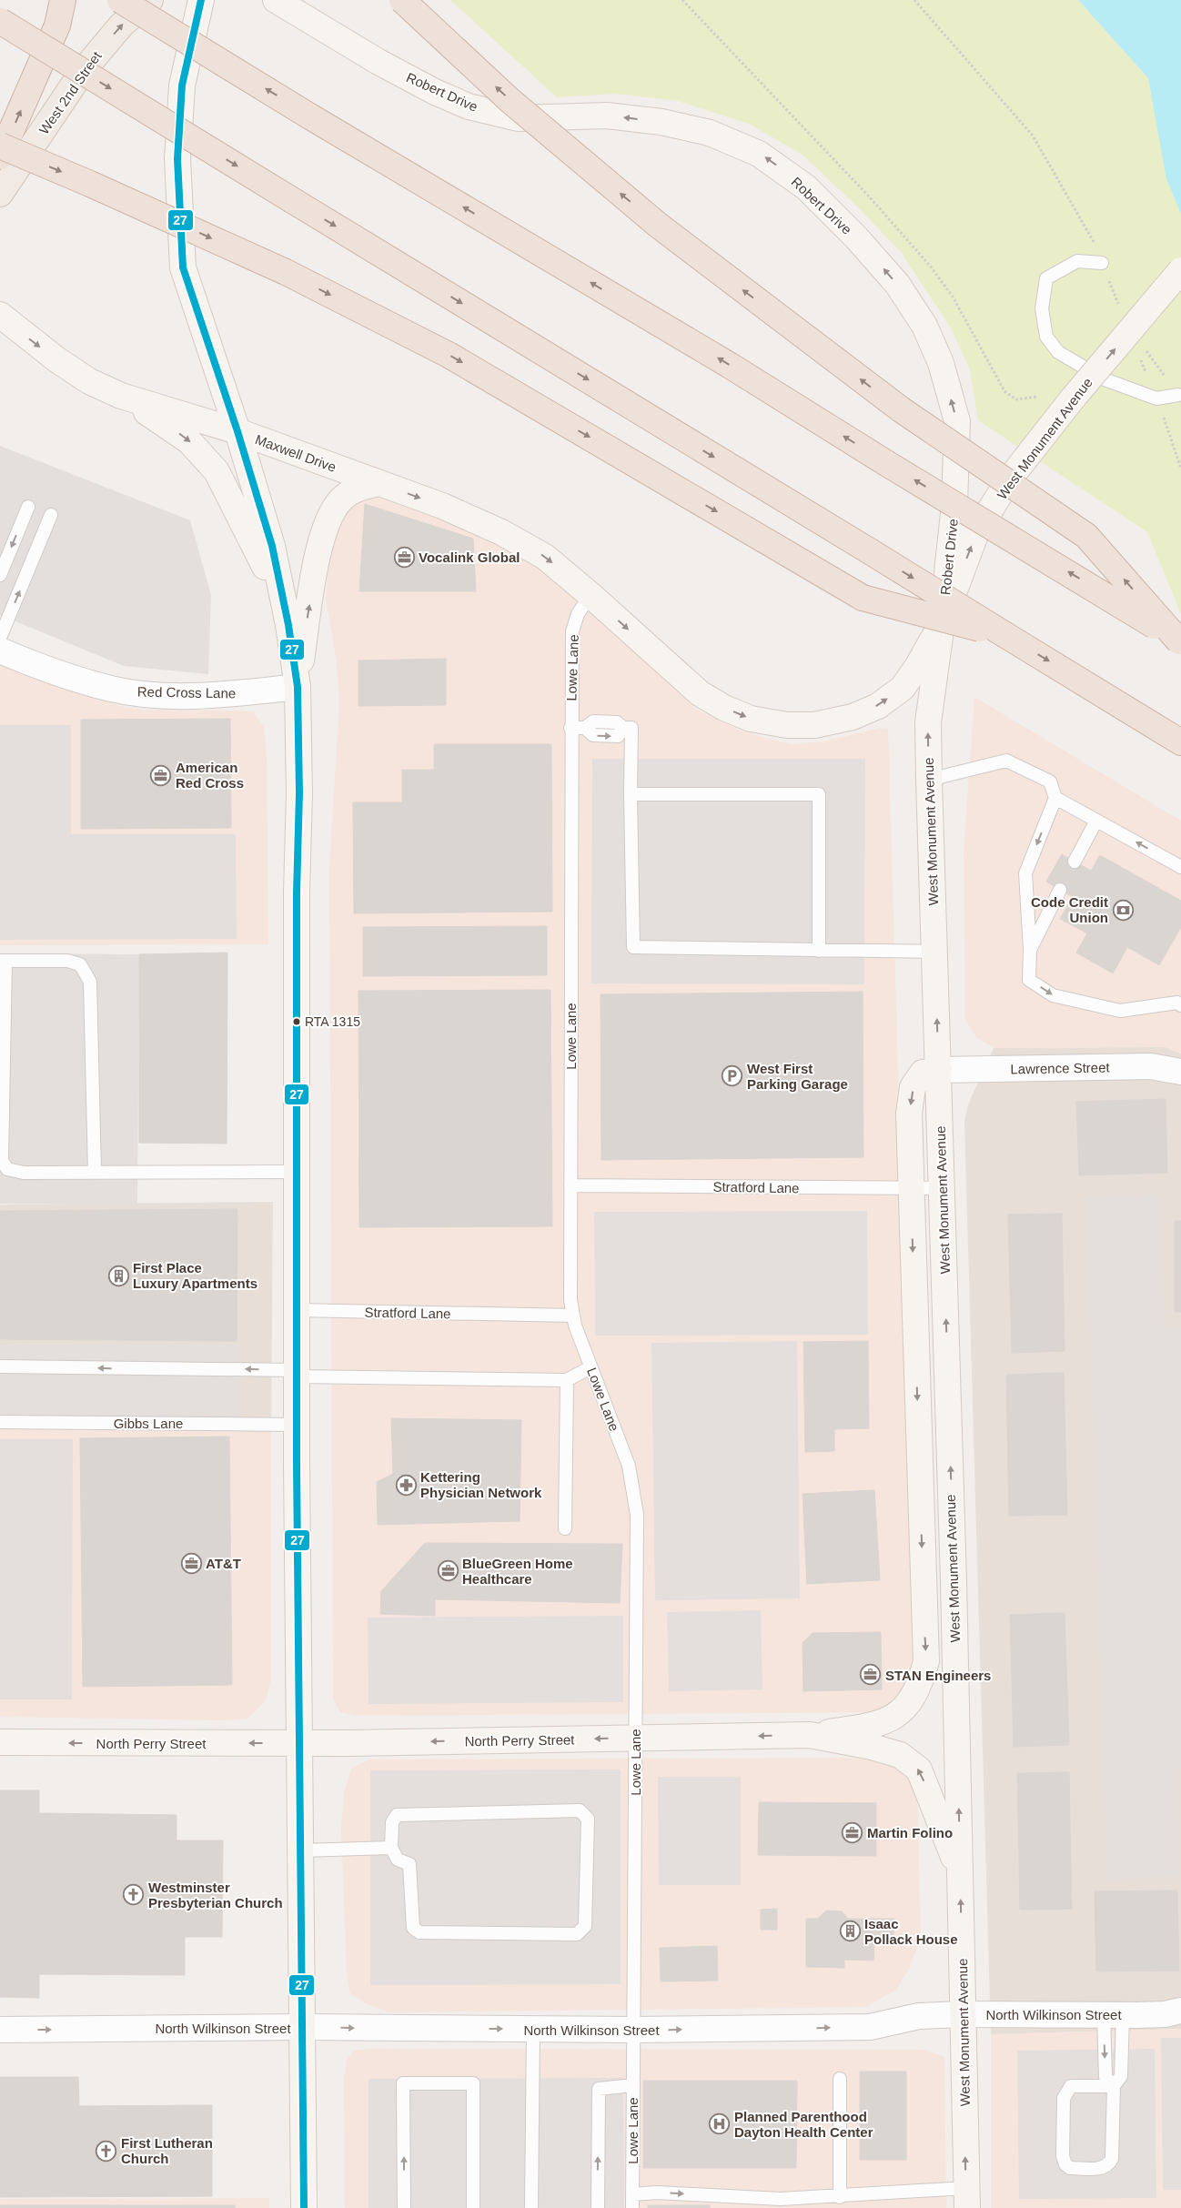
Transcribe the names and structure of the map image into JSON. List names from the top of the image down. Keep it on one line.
{"streets":{"main road":["Robert Drive","West 2nd Street","West Monument Avenue","Maxwell Drive","North Perry Street"],"street":["Red Cross Lane","Lawrence Street","North Wilkinson Street"],"lane":["Lowe Lane","Stratford Lane","Gibbs Lane"]},"crossings":[["Robert Drive","West Monument Avenue"],["Robert Drive","Maxwell Drive"],["West Monument Avenue","Maxwell Drive"],["West Monument Avenue","Lawrence Street"],["West Monument Avenue","Stratford Lane"],["West Monument Avenue","North Perry Street"],["West Monument Avenue","North Wilkinson Street"],["Maxwell Drive","Lowe Lane"],["Lowe Lane","Stratford Lane"],["Lowe Lane","North Perry Street"],["Lowe Lane","North Wilkinson Street"]],"one_way":["Robert Drive","West 2nd Street","West Monument Avenue","Maxwell Drive","North Perry Street","North Wilkinson Street"],"places":{"office":["Vocalink Global","American Red Cross","AT&T","BlueGreen Home Healthcare","STAN Engineers","Martin Folino"],"bank":["Code Credit Union"],"other":["RTA 1315"],"parking":["West First Parking Garage"],"building":["First Place Luxury Apartments","Isaac Pollack House"],"pharmacy":["Kettering Physician Network"],"church":["Westminster Presbyterian Church","First Lutheran Church"],"hospital":["Planned Parenthood Dayton Health Center"]},"lines":["transit line 27"]}
